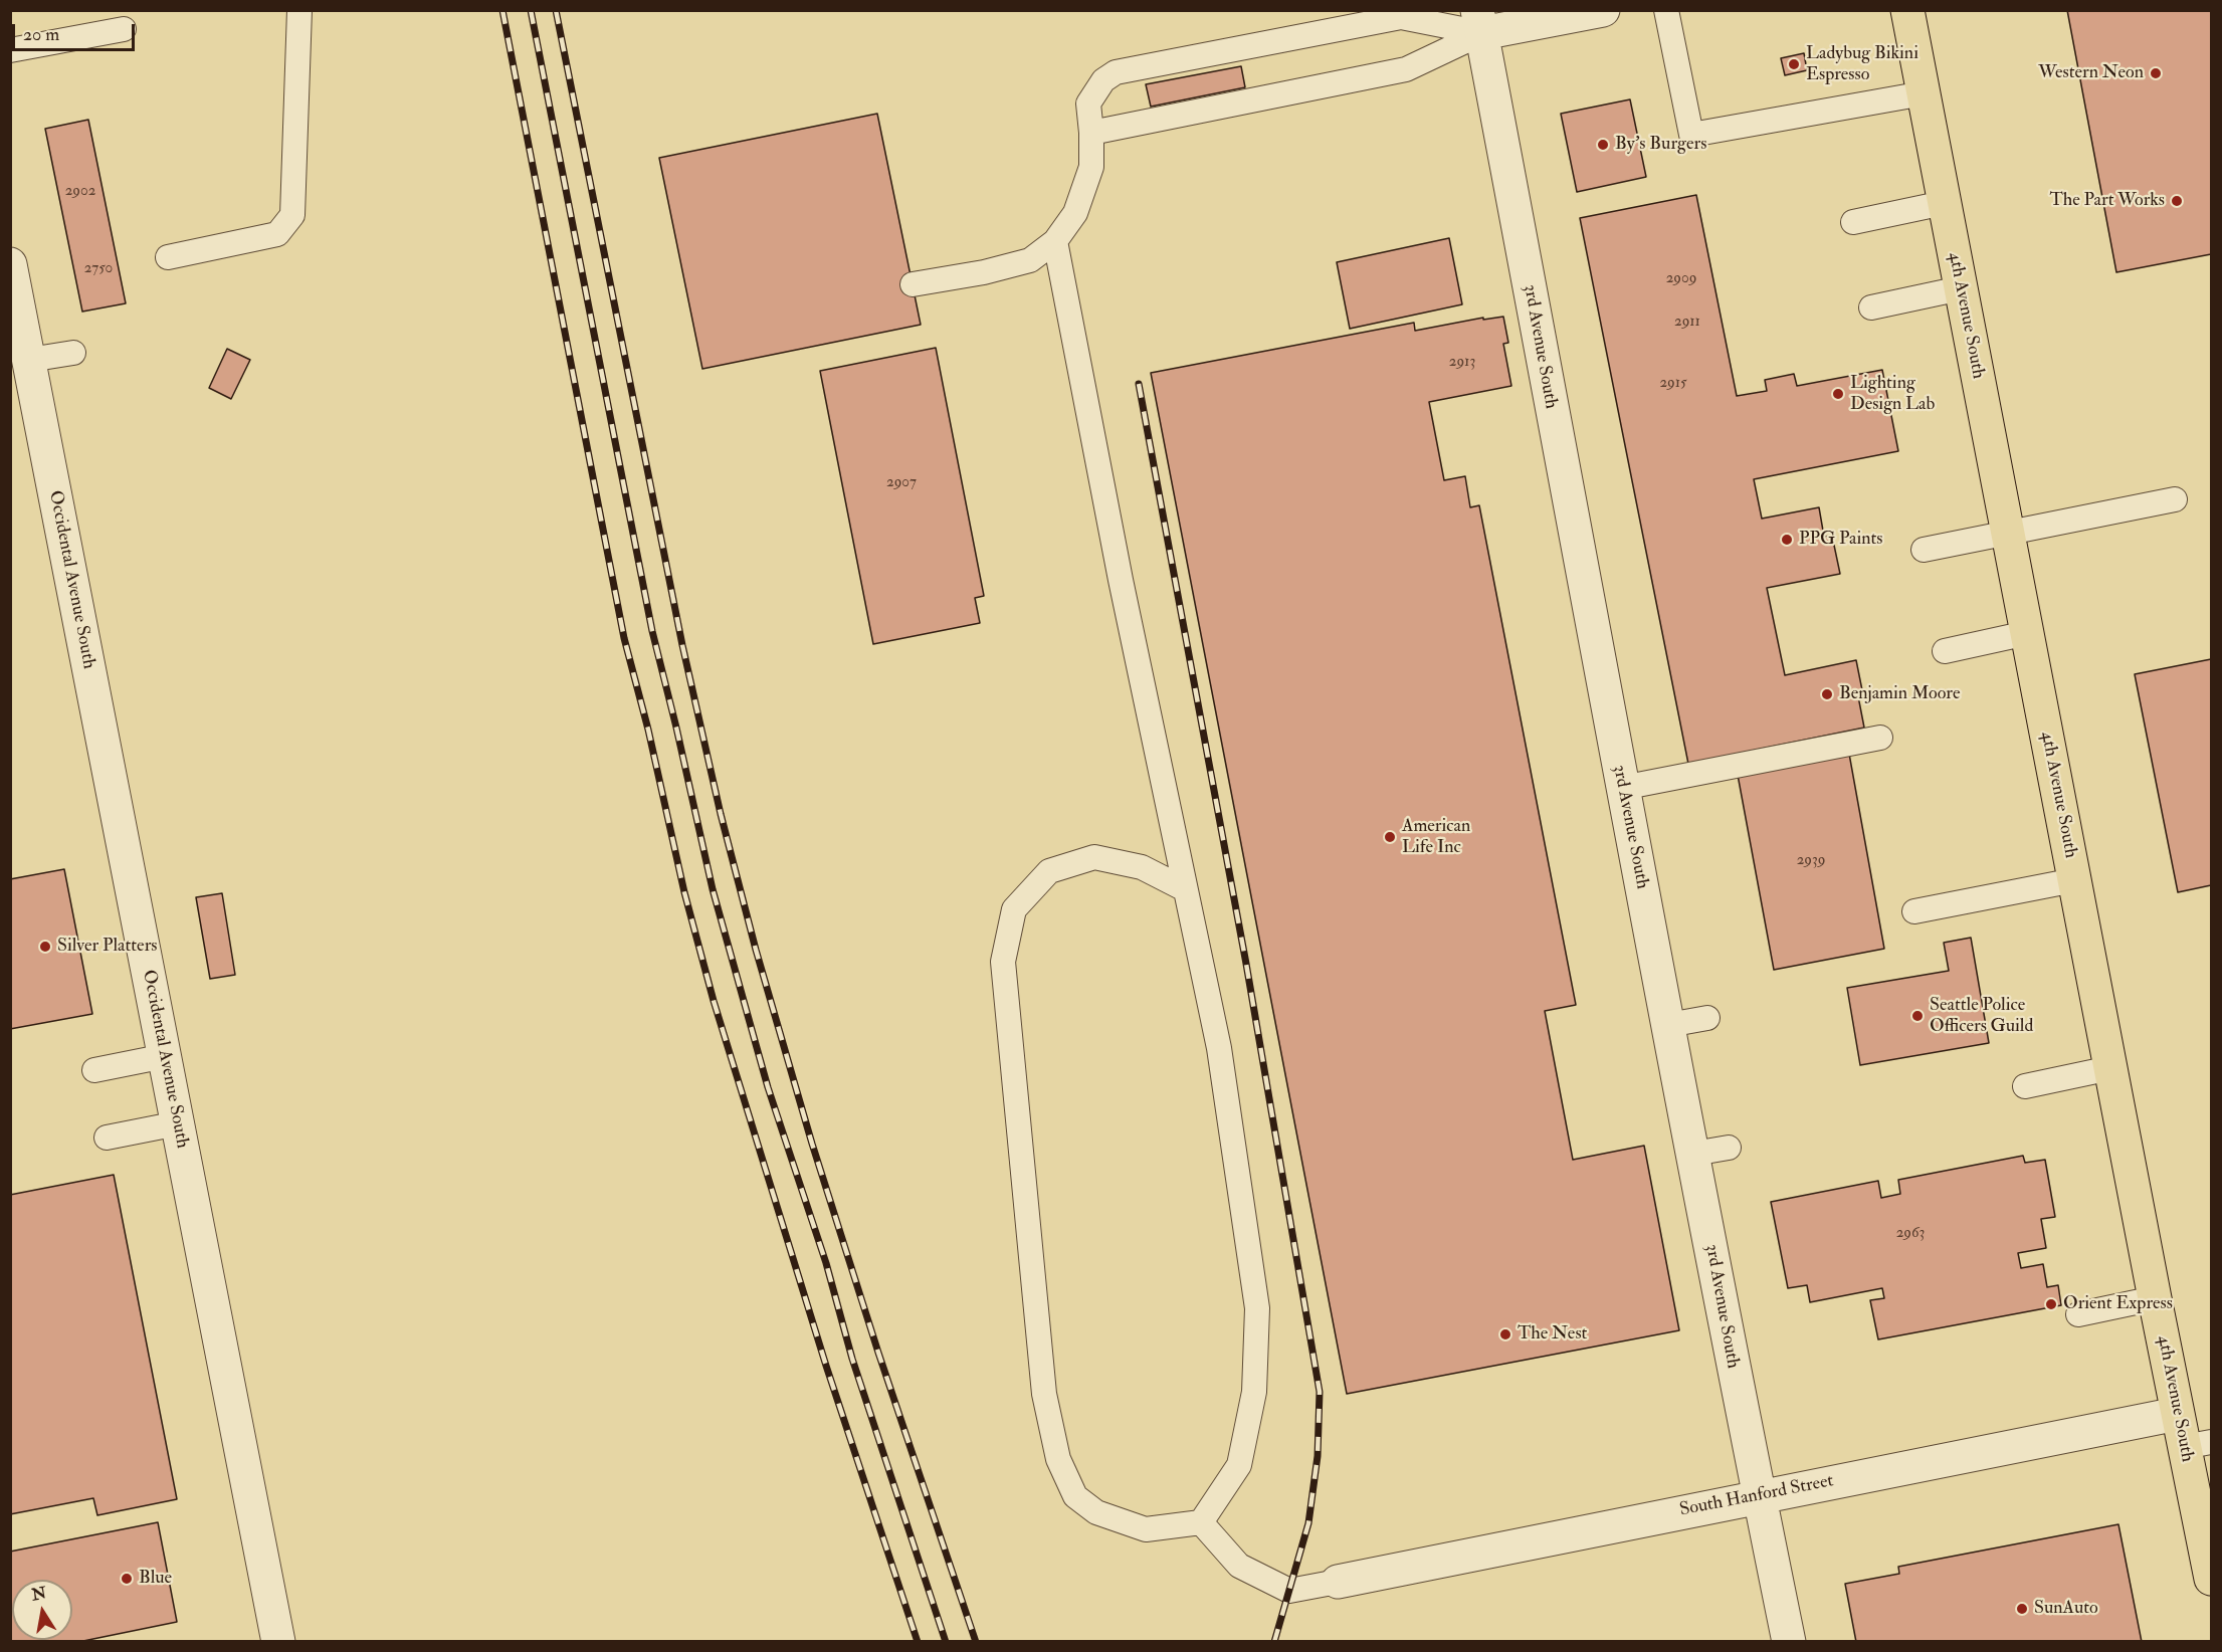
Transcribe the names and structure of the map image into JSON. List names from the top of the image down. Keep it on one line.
{"streets":{"main road":["4th Avenue South"],"street":["3rd Avenue South","Occidental Avenue South","South Hanford Street"]},"crossings":[["4th Avenue South","South Hanford Street"],["3rd Avenue South","South Hanford Street"]],"places":["Ladybug Bikini Espresso","Western Neon","By's Burgers","The Part Works","Lighting Design Lab","PPG Paints","Benjamin Moore","American Life Inc","Silver Platters","Seattle Police Officers Guild","Orient Express","The Nest","Blue","SunAuto"],"house_numbers":["2902","2750","2909","2911","2913","2915","2907","2939","2963"],"scale_bar":"20 m","north":"top"}
